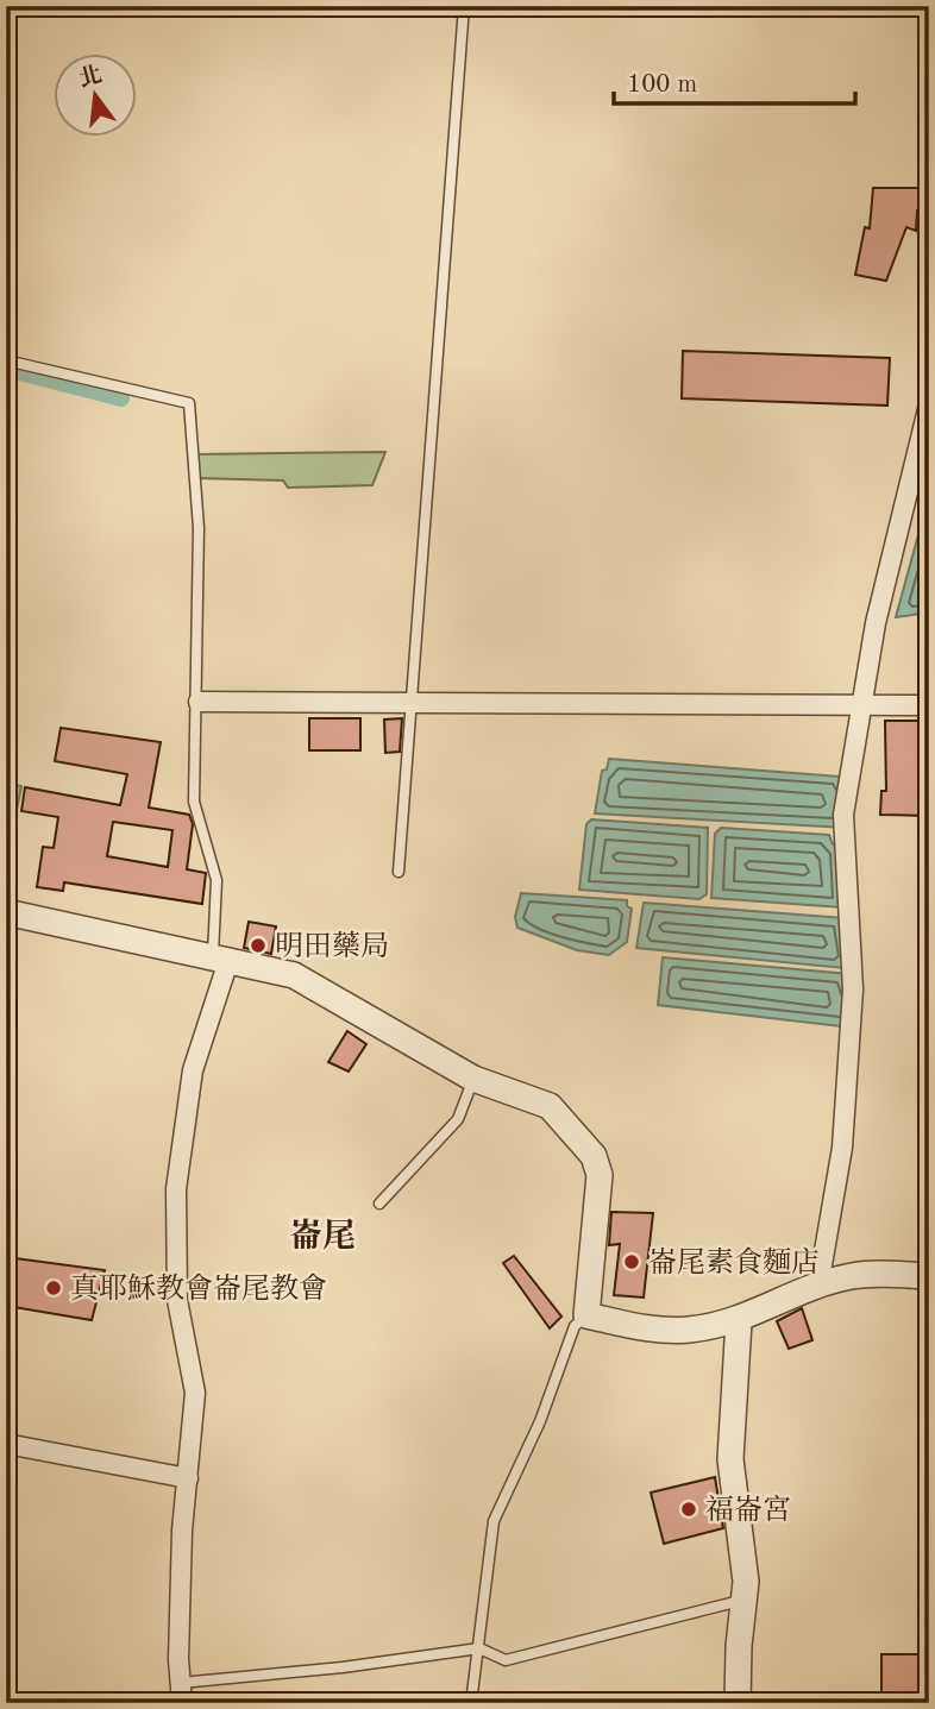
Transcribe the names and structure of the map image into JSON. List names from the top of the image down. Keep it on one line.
{"districts":["崙尾"],"places":["明田藥局","崙尾素食麵店","真耶穌教會崙尾教會","福崙宮"],"scale_bar":"100 m","north":"top"}
